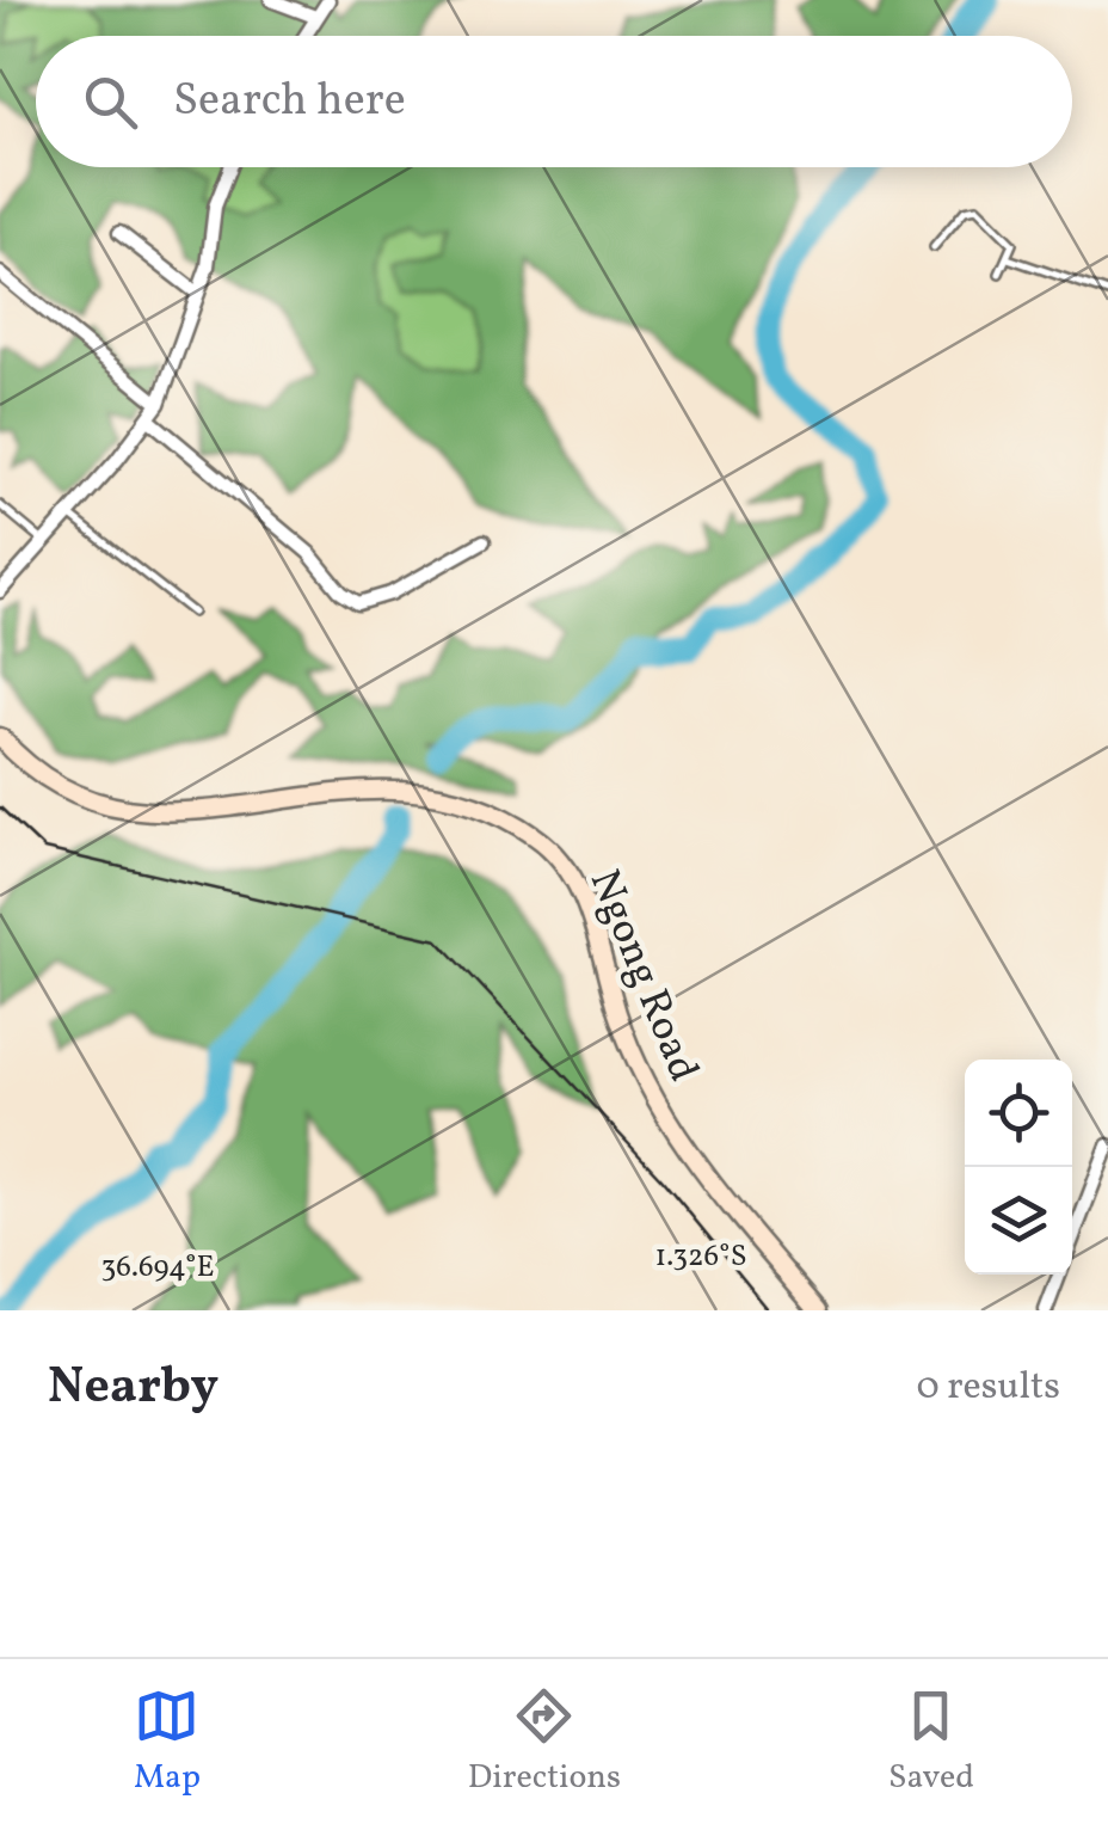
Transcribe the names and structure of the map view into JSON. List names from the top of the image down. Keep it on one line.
{"streets":{"main road":["Ngong Road"]},"page":{"search":"Search here","heading":["Nearby","0 results"],"nav":["Map","Directions","Saved"]},"coordinates":["1.326°S","36.694°E"]}
